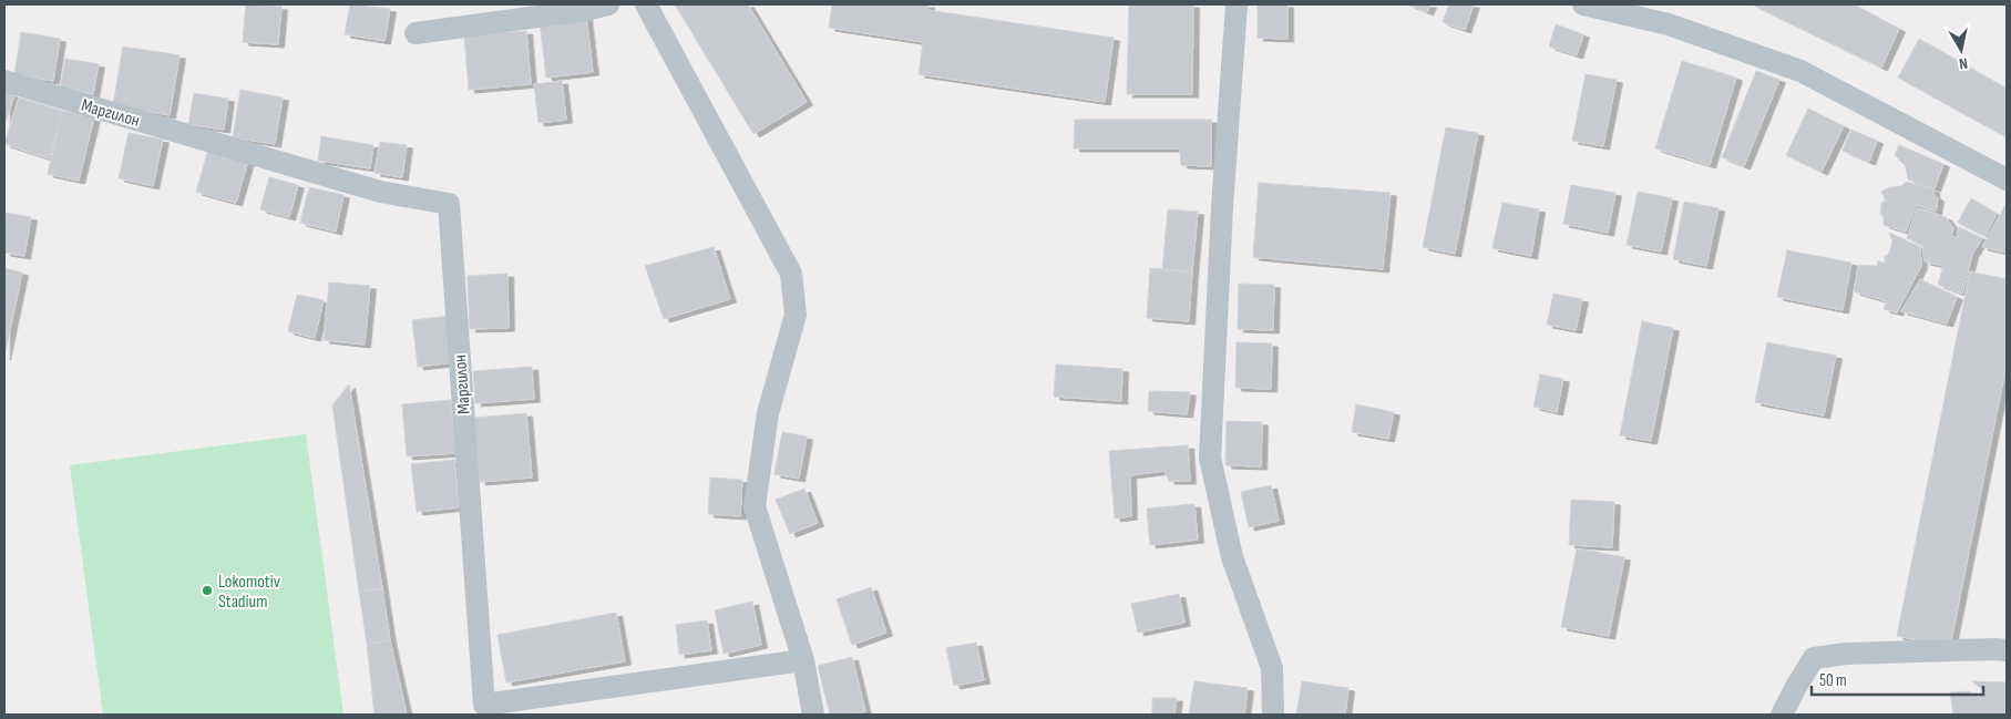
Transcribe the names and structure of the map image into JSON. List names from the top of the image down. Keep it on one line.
{"streets":{"street":["Маргилон"]},"places":["Lokomotiv Stadium"],"scale_bar":"50 m","north":"bottom"}
